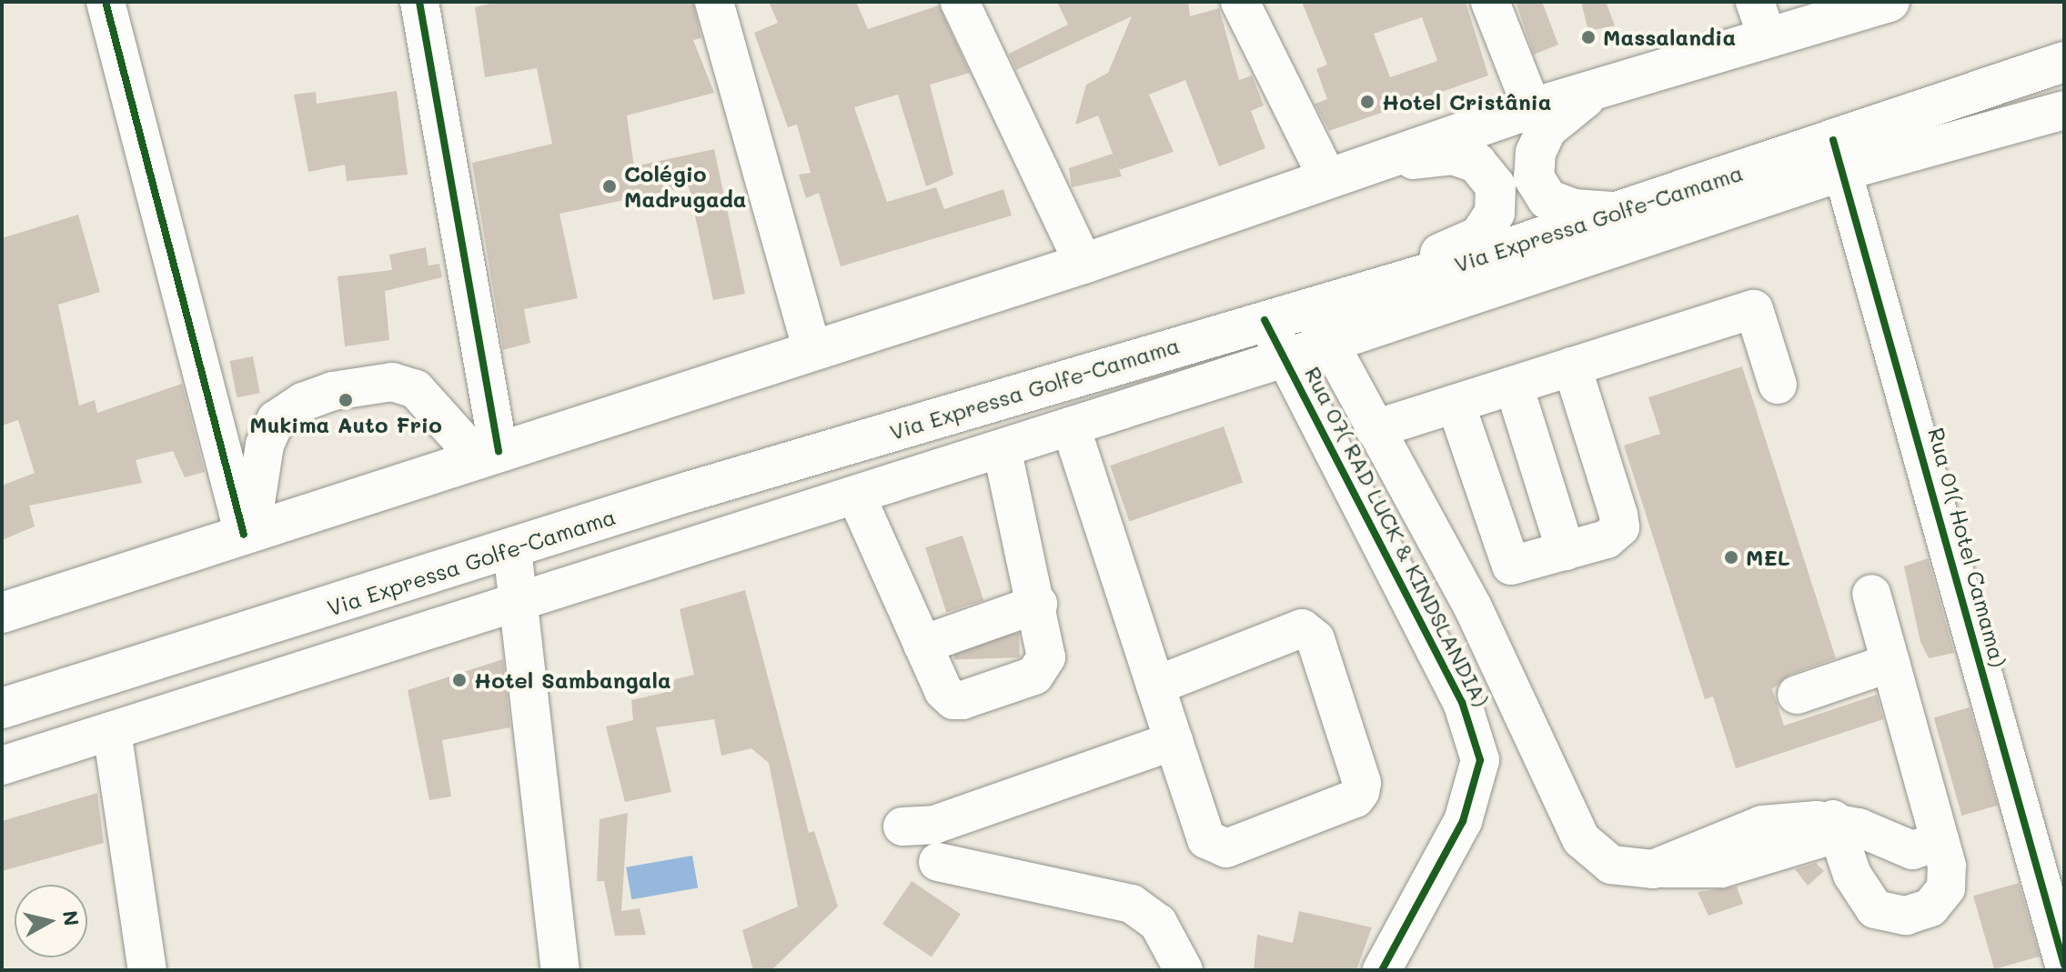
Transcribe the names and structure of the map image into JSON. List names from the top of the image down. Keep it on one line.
{"streets":{"highway":["Via Expressa Golfe-Camama"],"street":["Rua 07( RAD LUCK & KINDSLANDIA)","Rua 01( Hotel Camama)"]},"crossings":[["Via Expressa Golfe-Camama","Rua 07( RAD LUCK & KINDSLANDIA)"],["Via Expressa Golfe-Camama","Rua 01( Hotel Camama)"]],"places":["Massalandia","Hotel Cristânia","Colégio Madrugada","Mukima Auto Frio","MEL","Hotel Sambangala"],"north":"right"}
